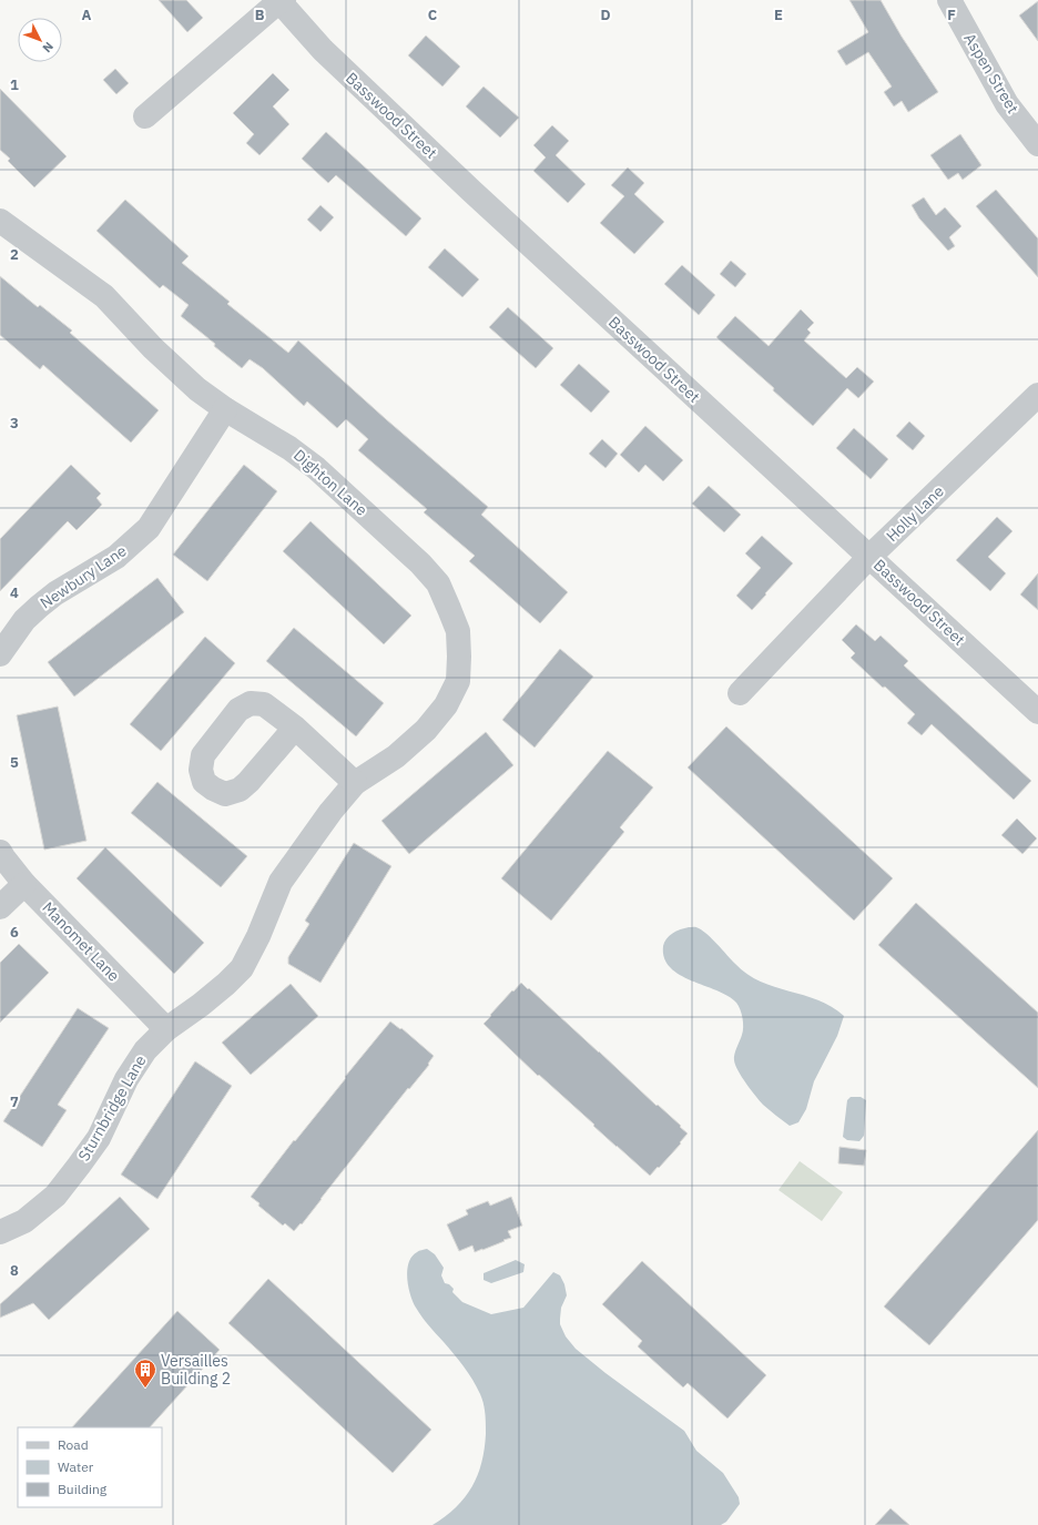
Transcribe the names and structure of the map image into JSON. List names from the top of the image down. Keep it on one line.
{"streets":{"street":["Aspen Street","Basswood Street","Dighton Lane","Holly Lane","Newbury Lane","Manomet Lane","Sturnbridge Lane"]},"crossings":[["Basswood Street","Holly Lane"],["Dighton Lane","Newbury Lane"],["Dighton Lane","Sturnbridge Lane"],["Manomet Lane","Sturnbridge Lane"]],"places":{"building":["Versailles Building 2"]},"legend":["Road","Water","Building"],"north":"bottom right","grid":{"columns":["A","B","C","D","E","F"],"rows":["1","2","3","4","5","6","7","8"]}}
